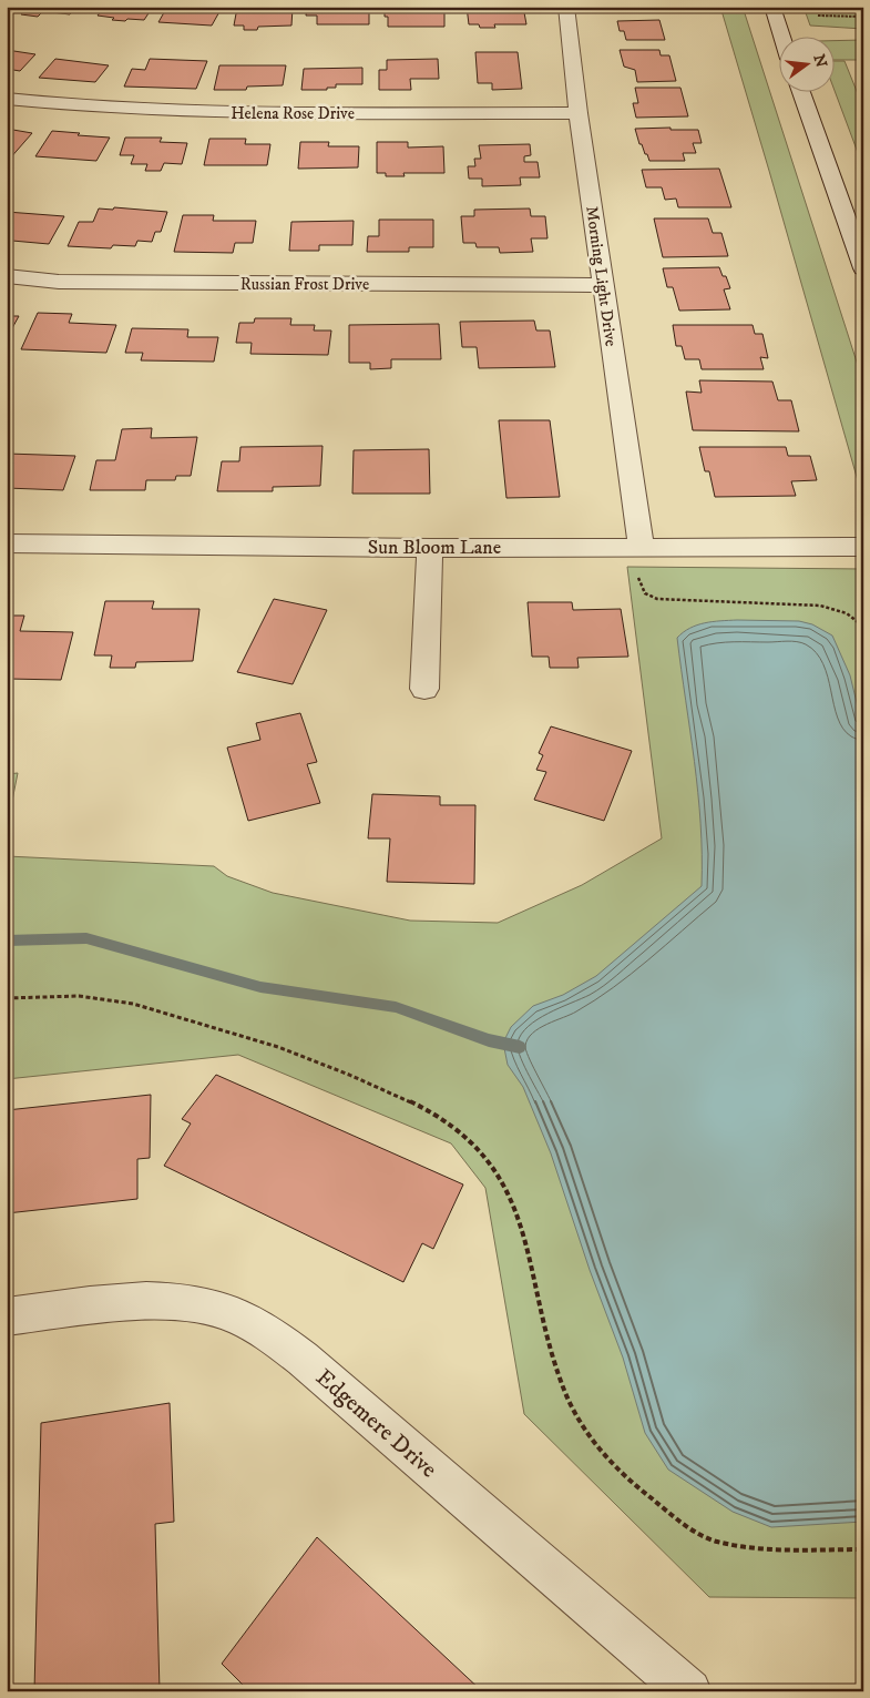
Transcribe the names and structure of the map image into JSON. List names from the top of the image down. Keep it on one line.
{"streets":{"street":["Helena Rose Drive","Morning Light Drive","Russian Frost Drive","Sun Bloom Lane","Edgemere Drive"]},"crossings":[["Helena Rose Drive","Morning Light Drive"],["Morning Light Drive","Russian Frost Drive"],["Morning Light Drive","Sun Bloom Lane"]],"north":"right"}
